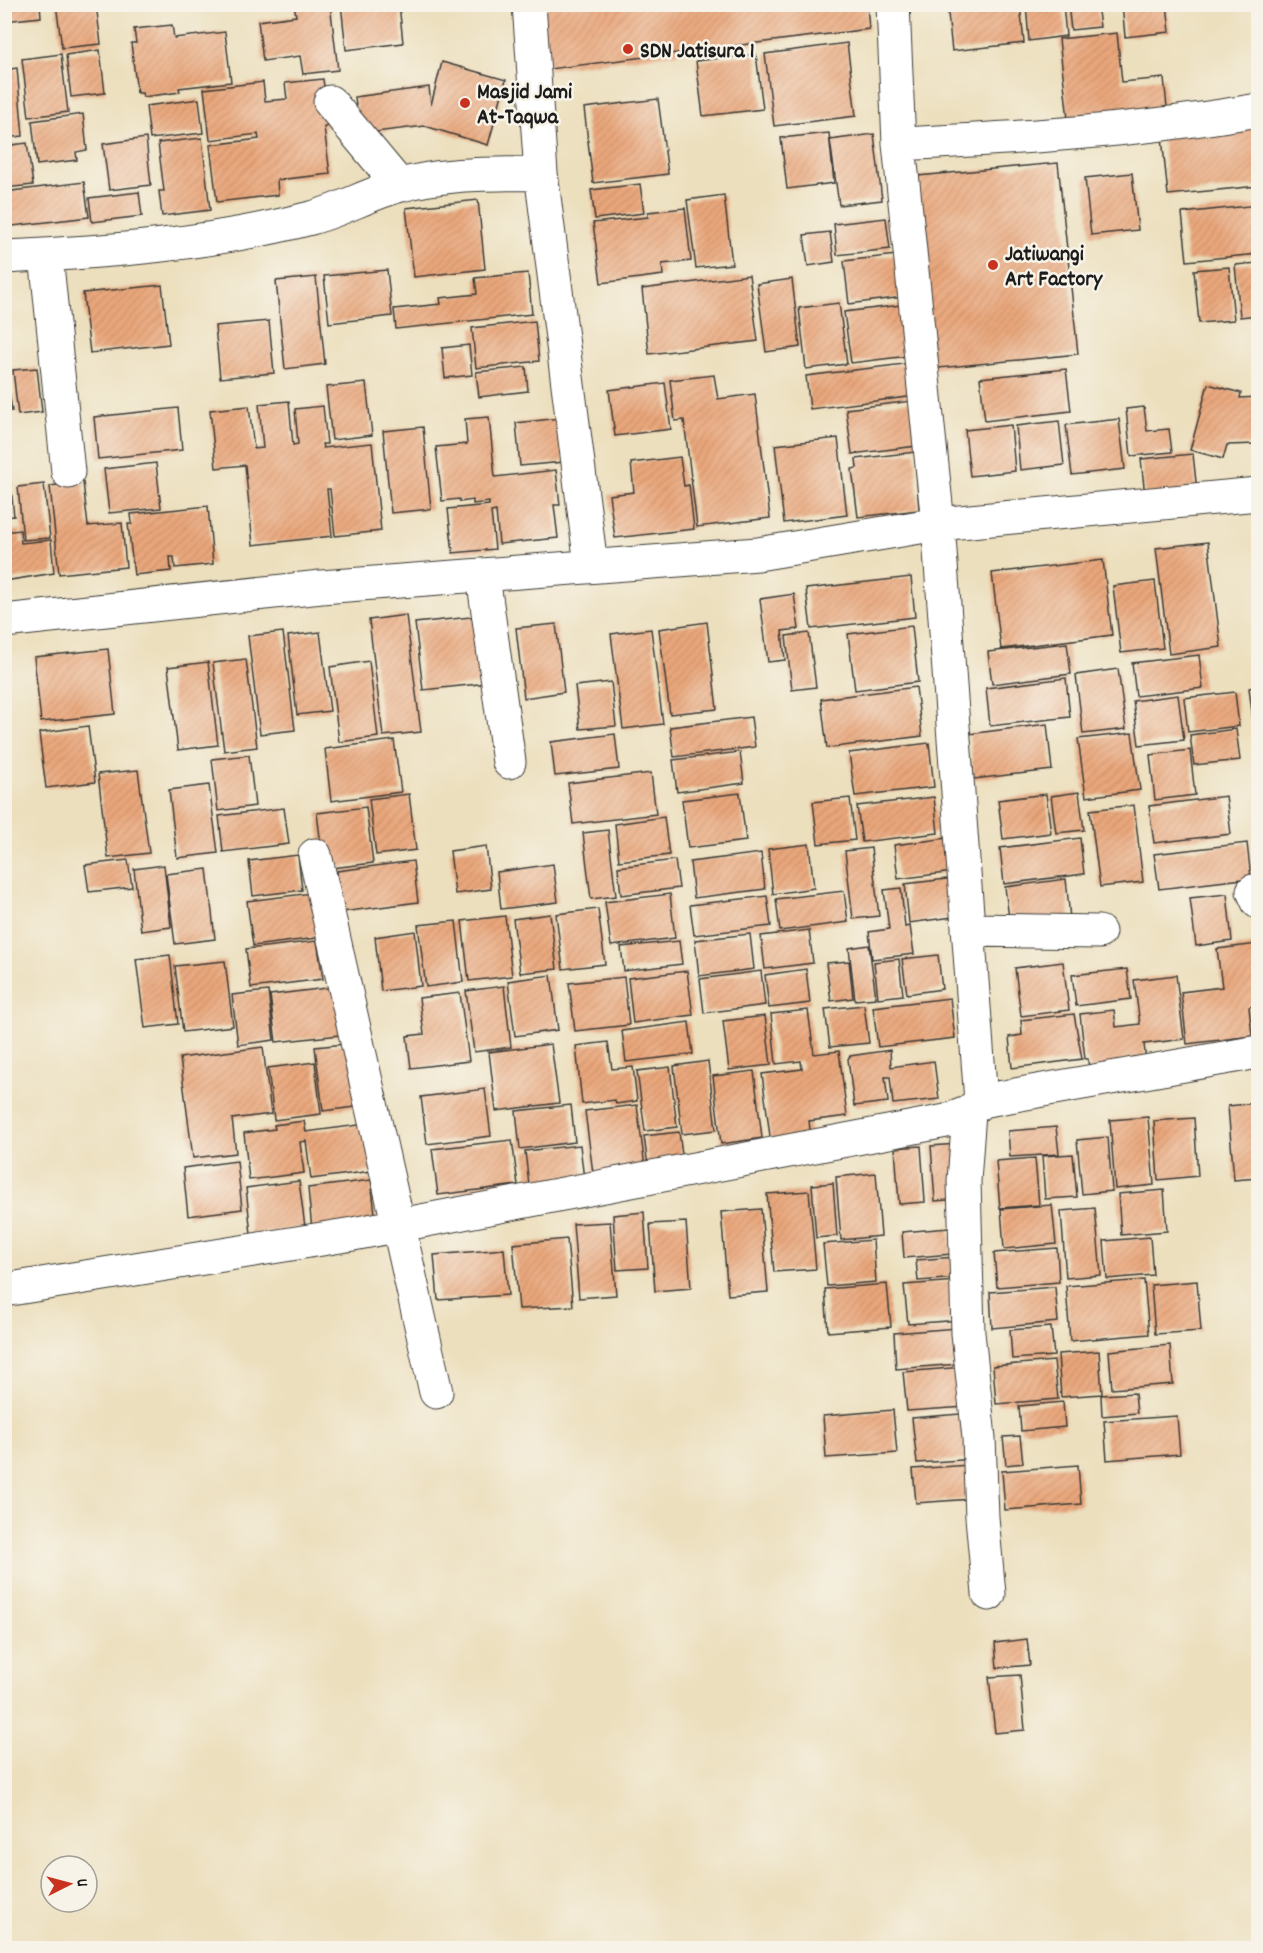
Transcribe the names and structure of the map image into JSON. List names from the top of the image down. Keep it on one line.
{"places":["SDN Jatisura 1","Masjid Jami At-Taqwa","Jatiwangi Art Factory"],"north":"right"}
